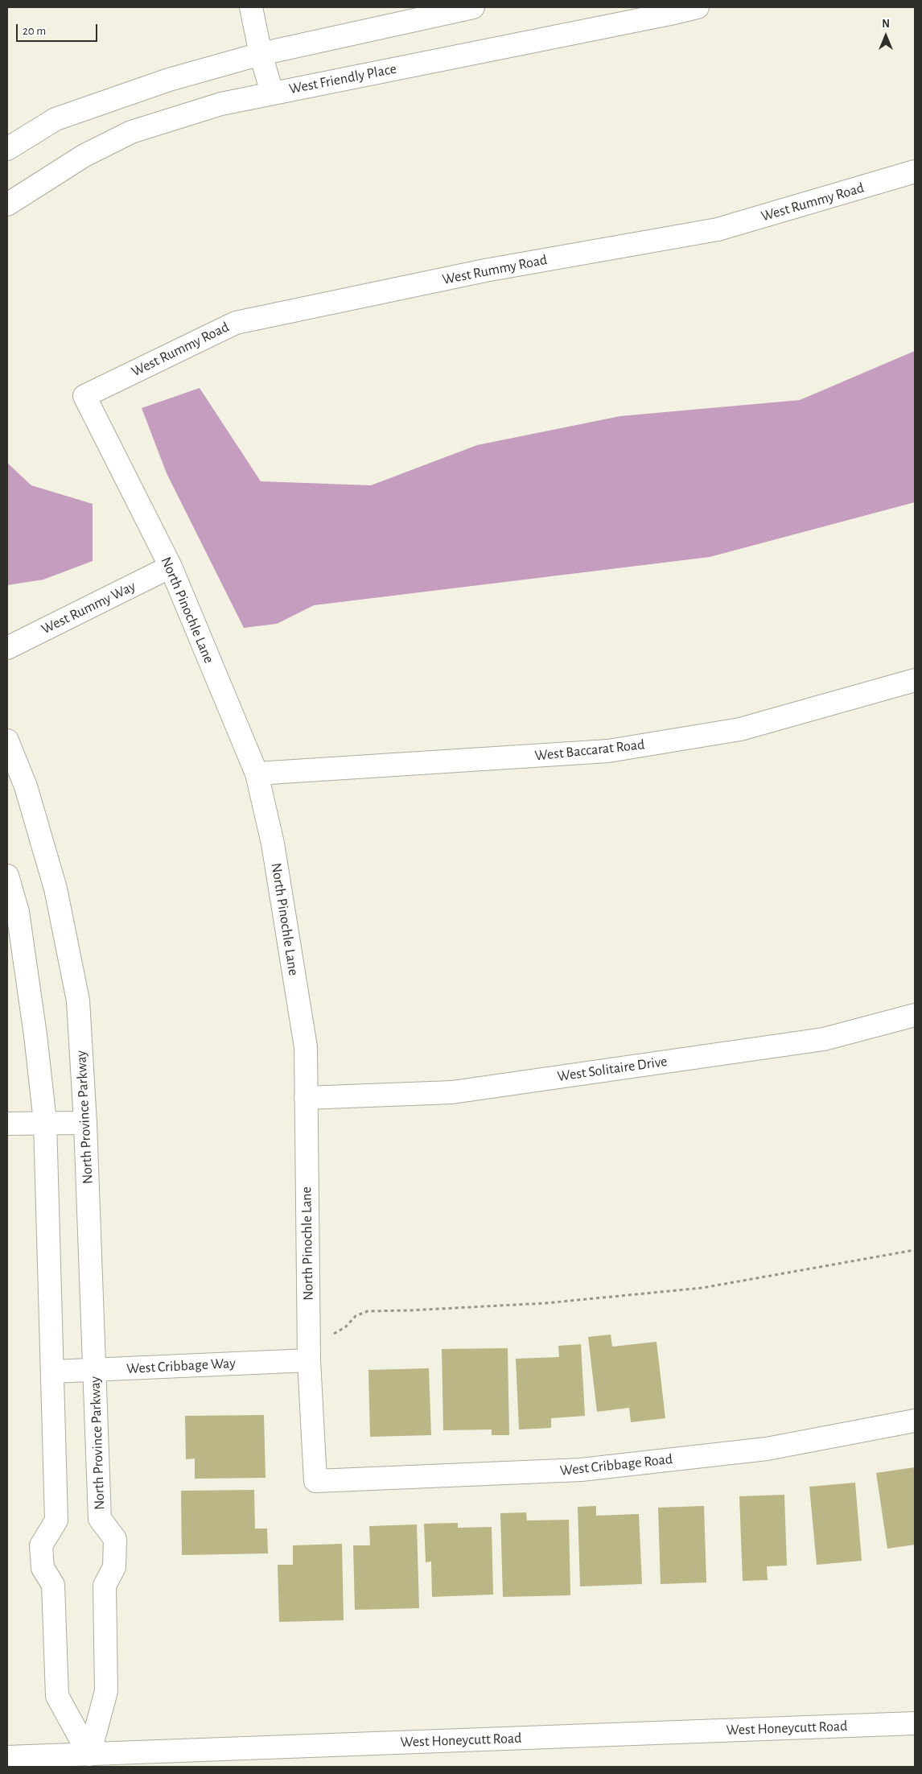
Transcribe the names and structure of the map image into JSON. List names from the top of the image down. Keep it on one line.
{"streets":{"street":["West Friendly Place","West Rummy Road","West Rummy Way","North Pinochle Lane","West Baccarat Road","West Solitaire Drive","North Province Parkway","West Cribbage Way","West Cribbage Road","West Honeycutt Road"]},"crossings":[["West Rummy Road","North Pinochle Lane"],["West Rummy Way","North Pinochle Lane"],["North Pinochle Lane","West Baccarat Road"],["North Pinochle Lane","West Solitaire Drive"],["North Pinochle Lane","West Cribbage Way"],["North Pinochle Lane","West Cribbage Road"],["North Province Parkway","West Cribbage Way"],["North Province Parkway","West Honeycutt Road"]],"scale_bar":"20 m","north":"top"}
